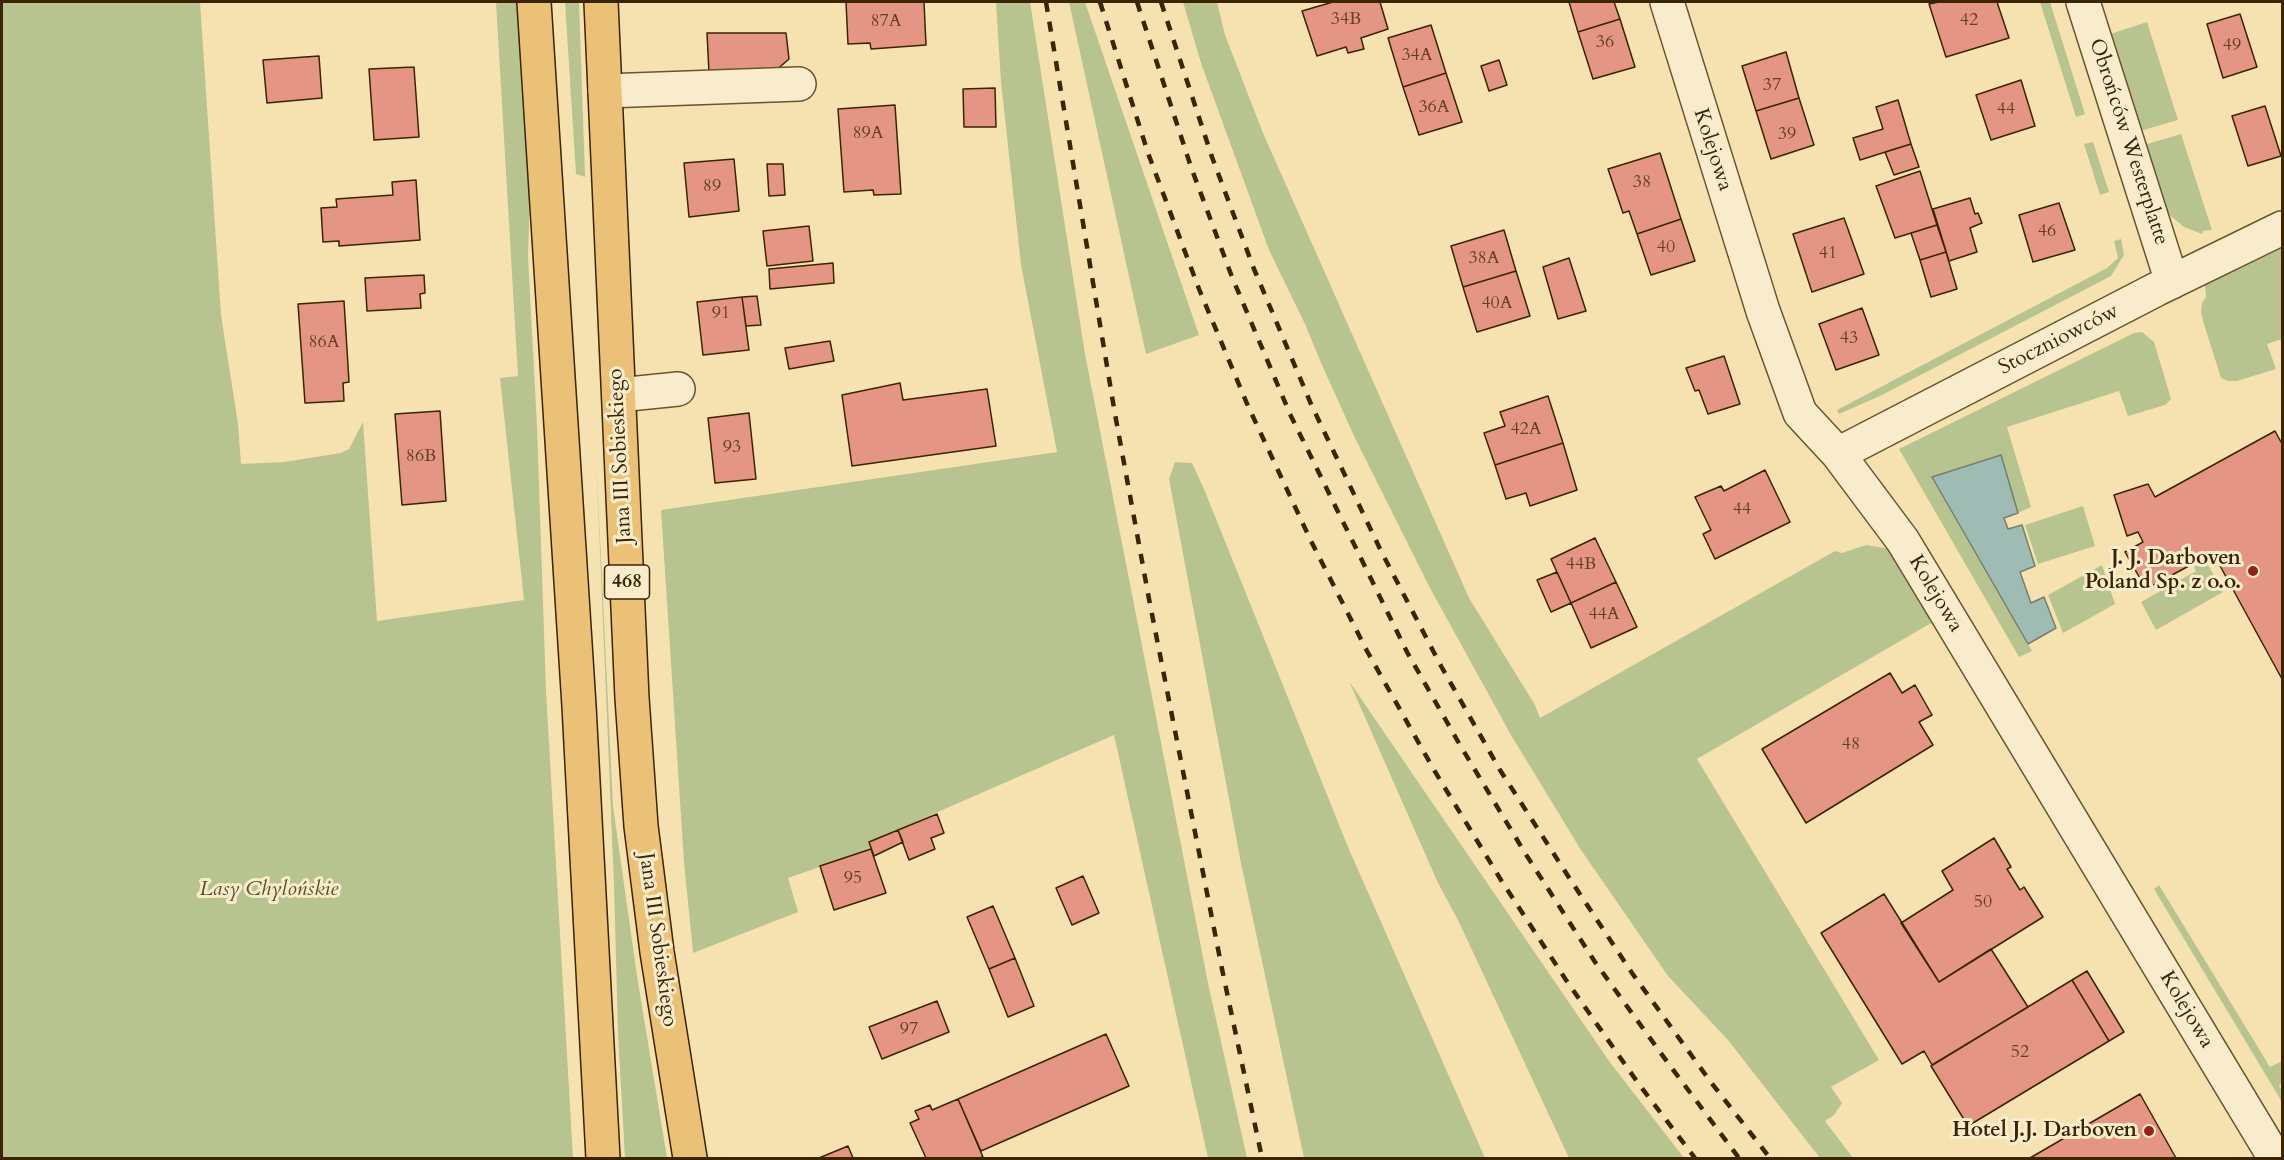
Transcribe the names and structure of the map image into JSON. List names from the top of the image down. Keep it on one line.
{"streets":{"main road":["Jana III Sobieskiego","468"],"street":["Obrońców Westerplatte","Kolejowa","Stoczniowców"]},"crossings":[["Obrońców Westerplatte","Stoczniowców"],["Kolejowa","Stoczniowców"]],"parks":["Lasy Chylońskie"],"places":["J. J. Darboven Poland Sp. z o.o.","Hotel J.J. Darboven"],"house_numbers":["34B","42","87A","36","49","34A","37","36A","44","89A","39","38","89","46","40","41","38A","40A","91","43","86A","42A","93","86B","44","44B","44A","48","95","50","97","52"]}
